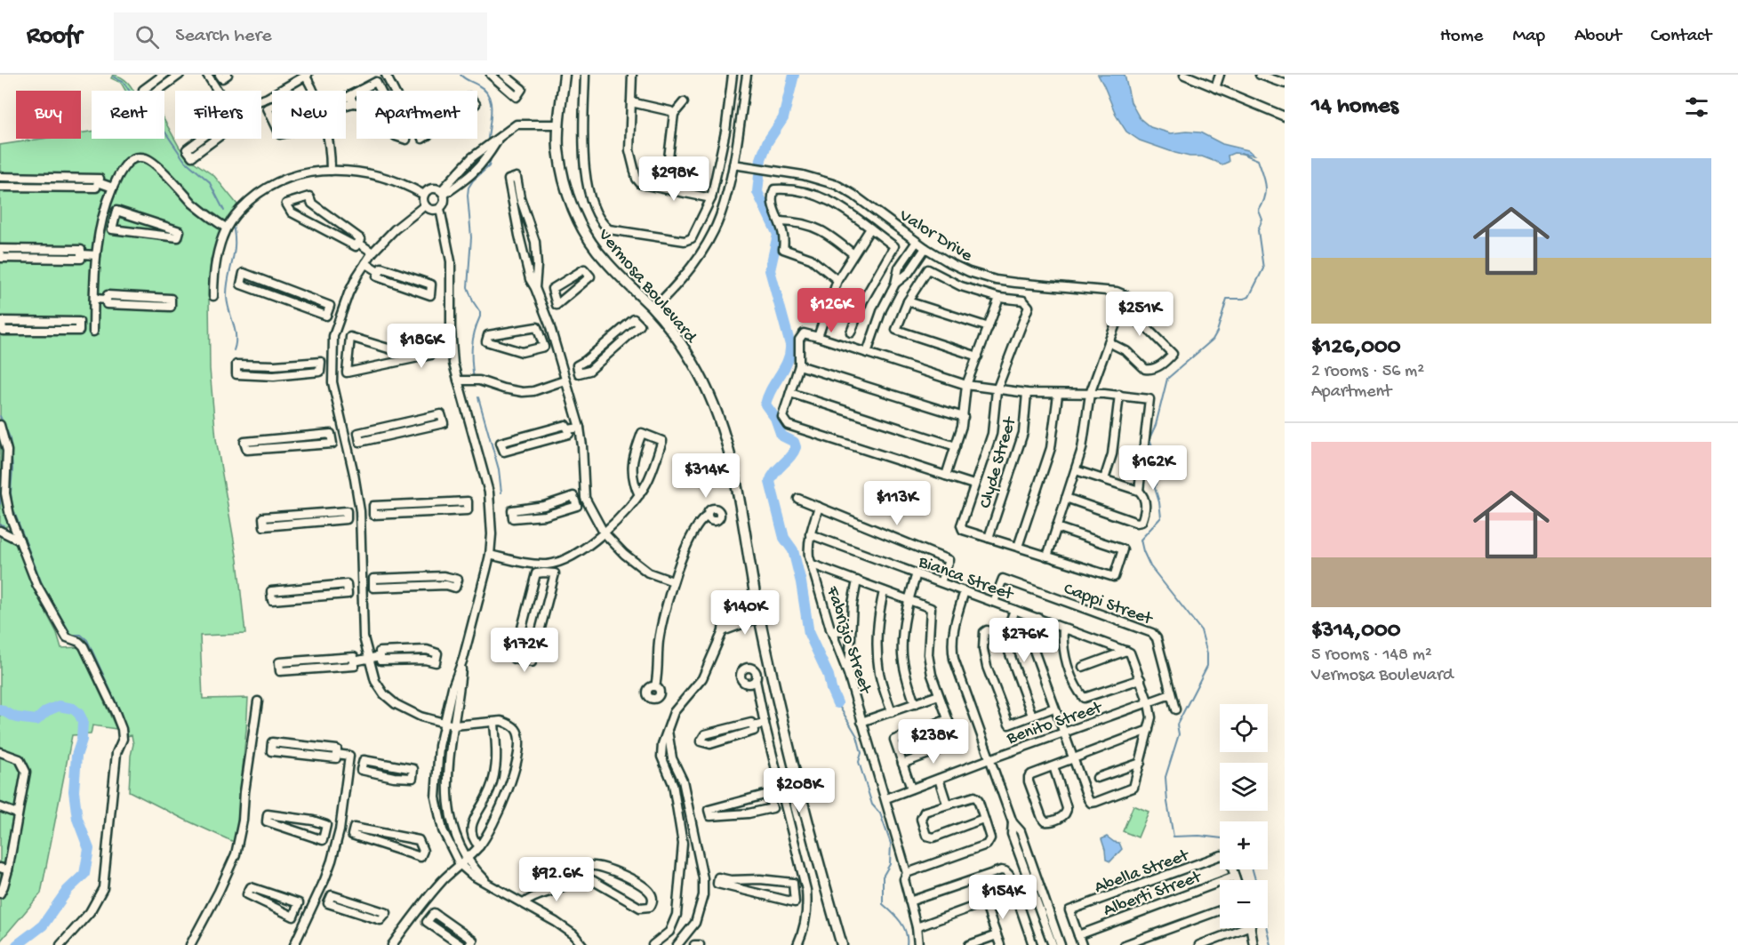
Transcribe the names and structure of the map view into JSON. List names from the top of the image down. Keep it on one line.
{"streets":{"main road":["Vermosa Boulevard"],"street":["Valor Drive","Clyde Street","Bianca Street","Cappi Street","Fabrizio Street","Benito Street","Abella Street","Alberti Street"]},"crossings":[["Bianca Street","Cappi Street"],["Bianca Street","Fabrizio Street"],["Cappi Street","Benito Street"],["Fabrizio Street","Benito Street"],["Abella Street","Alberti Street"]],"page":{"header":"Roofr","search":"Search here","nav":["Home","Map","About","Contact"],"heading":"14 homes","chip":["Buy","Rent","Filters","New","Apartment"],"list":[{"name":"$126,000","note":"2 rooms · 56 m² · Apartment"},{"name":"$314,000","note":"5 rooms · 148 m² · Vermosa Boulevard"}],"price":["$298K","$126K","$251K","$186K","$162K","$314K","$113K","$140K","$276K","$172K","$238K","$208K","$92.6K","$154K"],"map_buttons":["+","−"]}}
